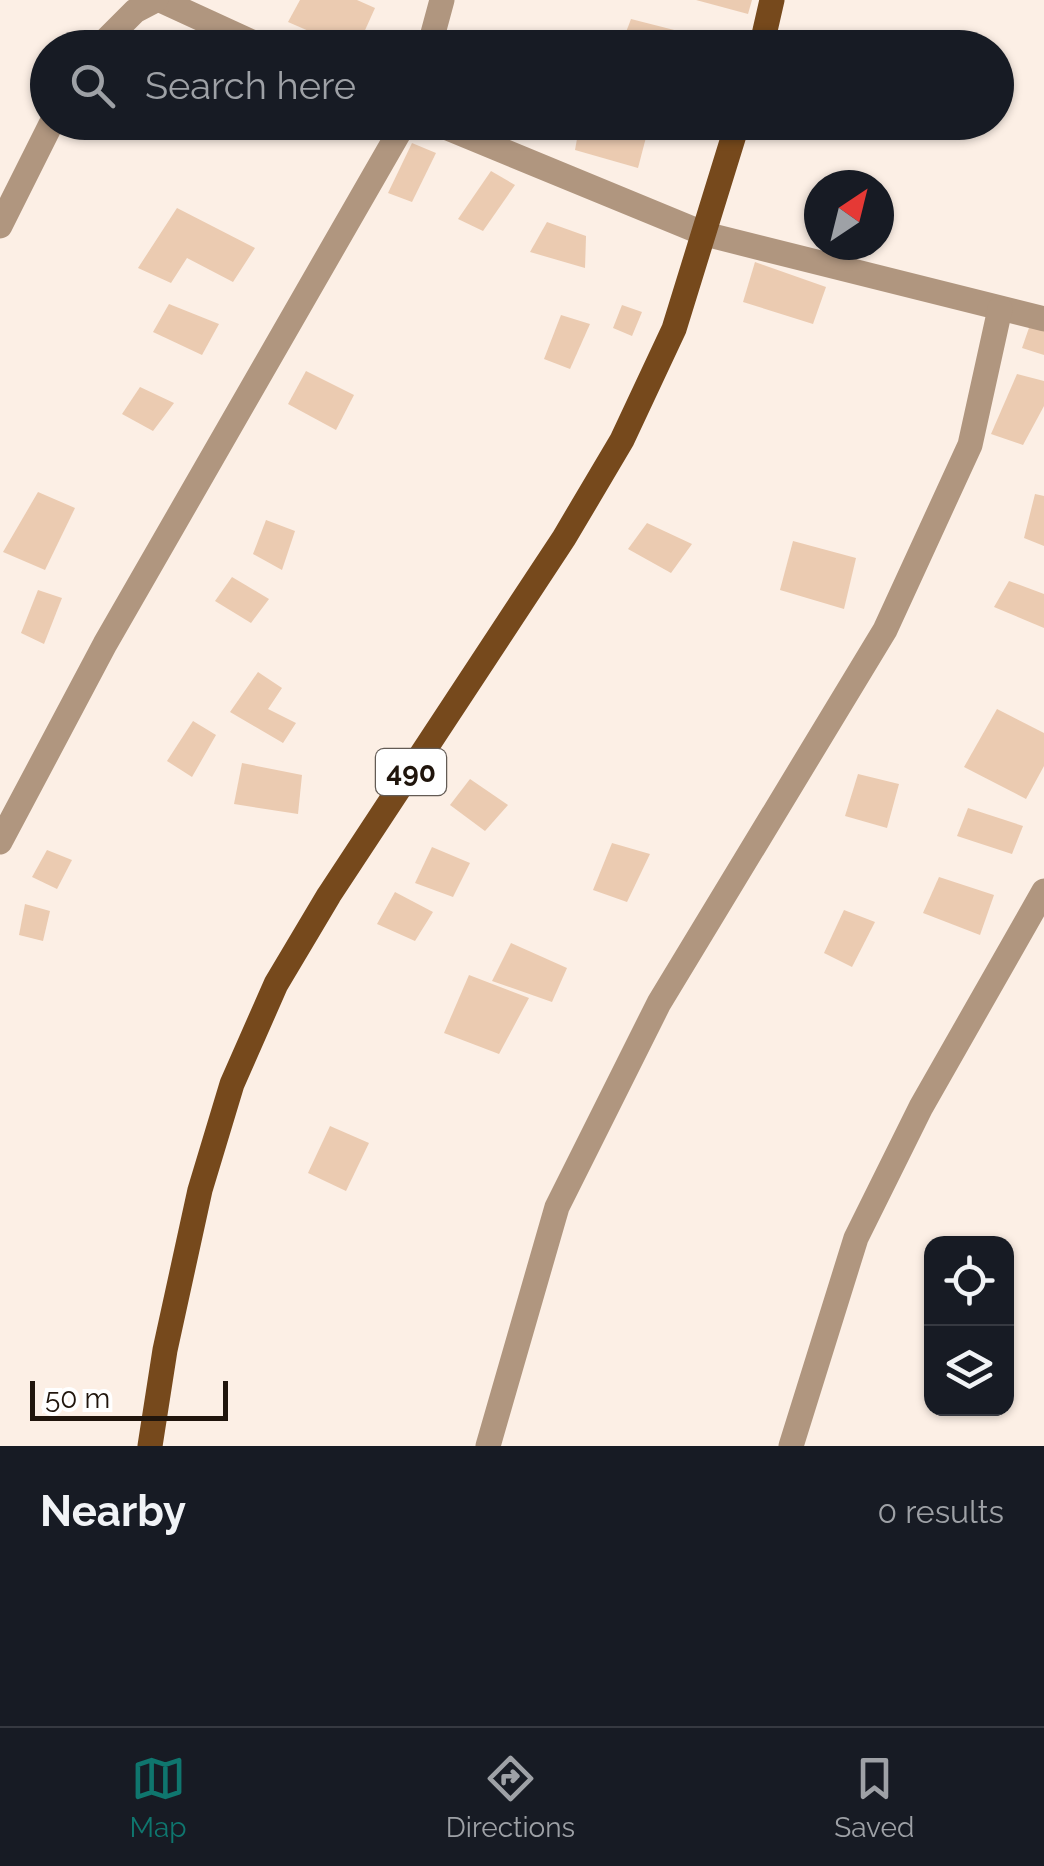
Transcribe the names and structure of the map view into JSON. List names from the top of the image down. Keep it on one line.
{"streets":{"main road":["490"]},"scale_bar":"50 m","north":"top right","page":{"search":"Search here","scale":"50 m","heading":["Nearby","0 results"],"nav":["Map","Directions","Saved"]}}
